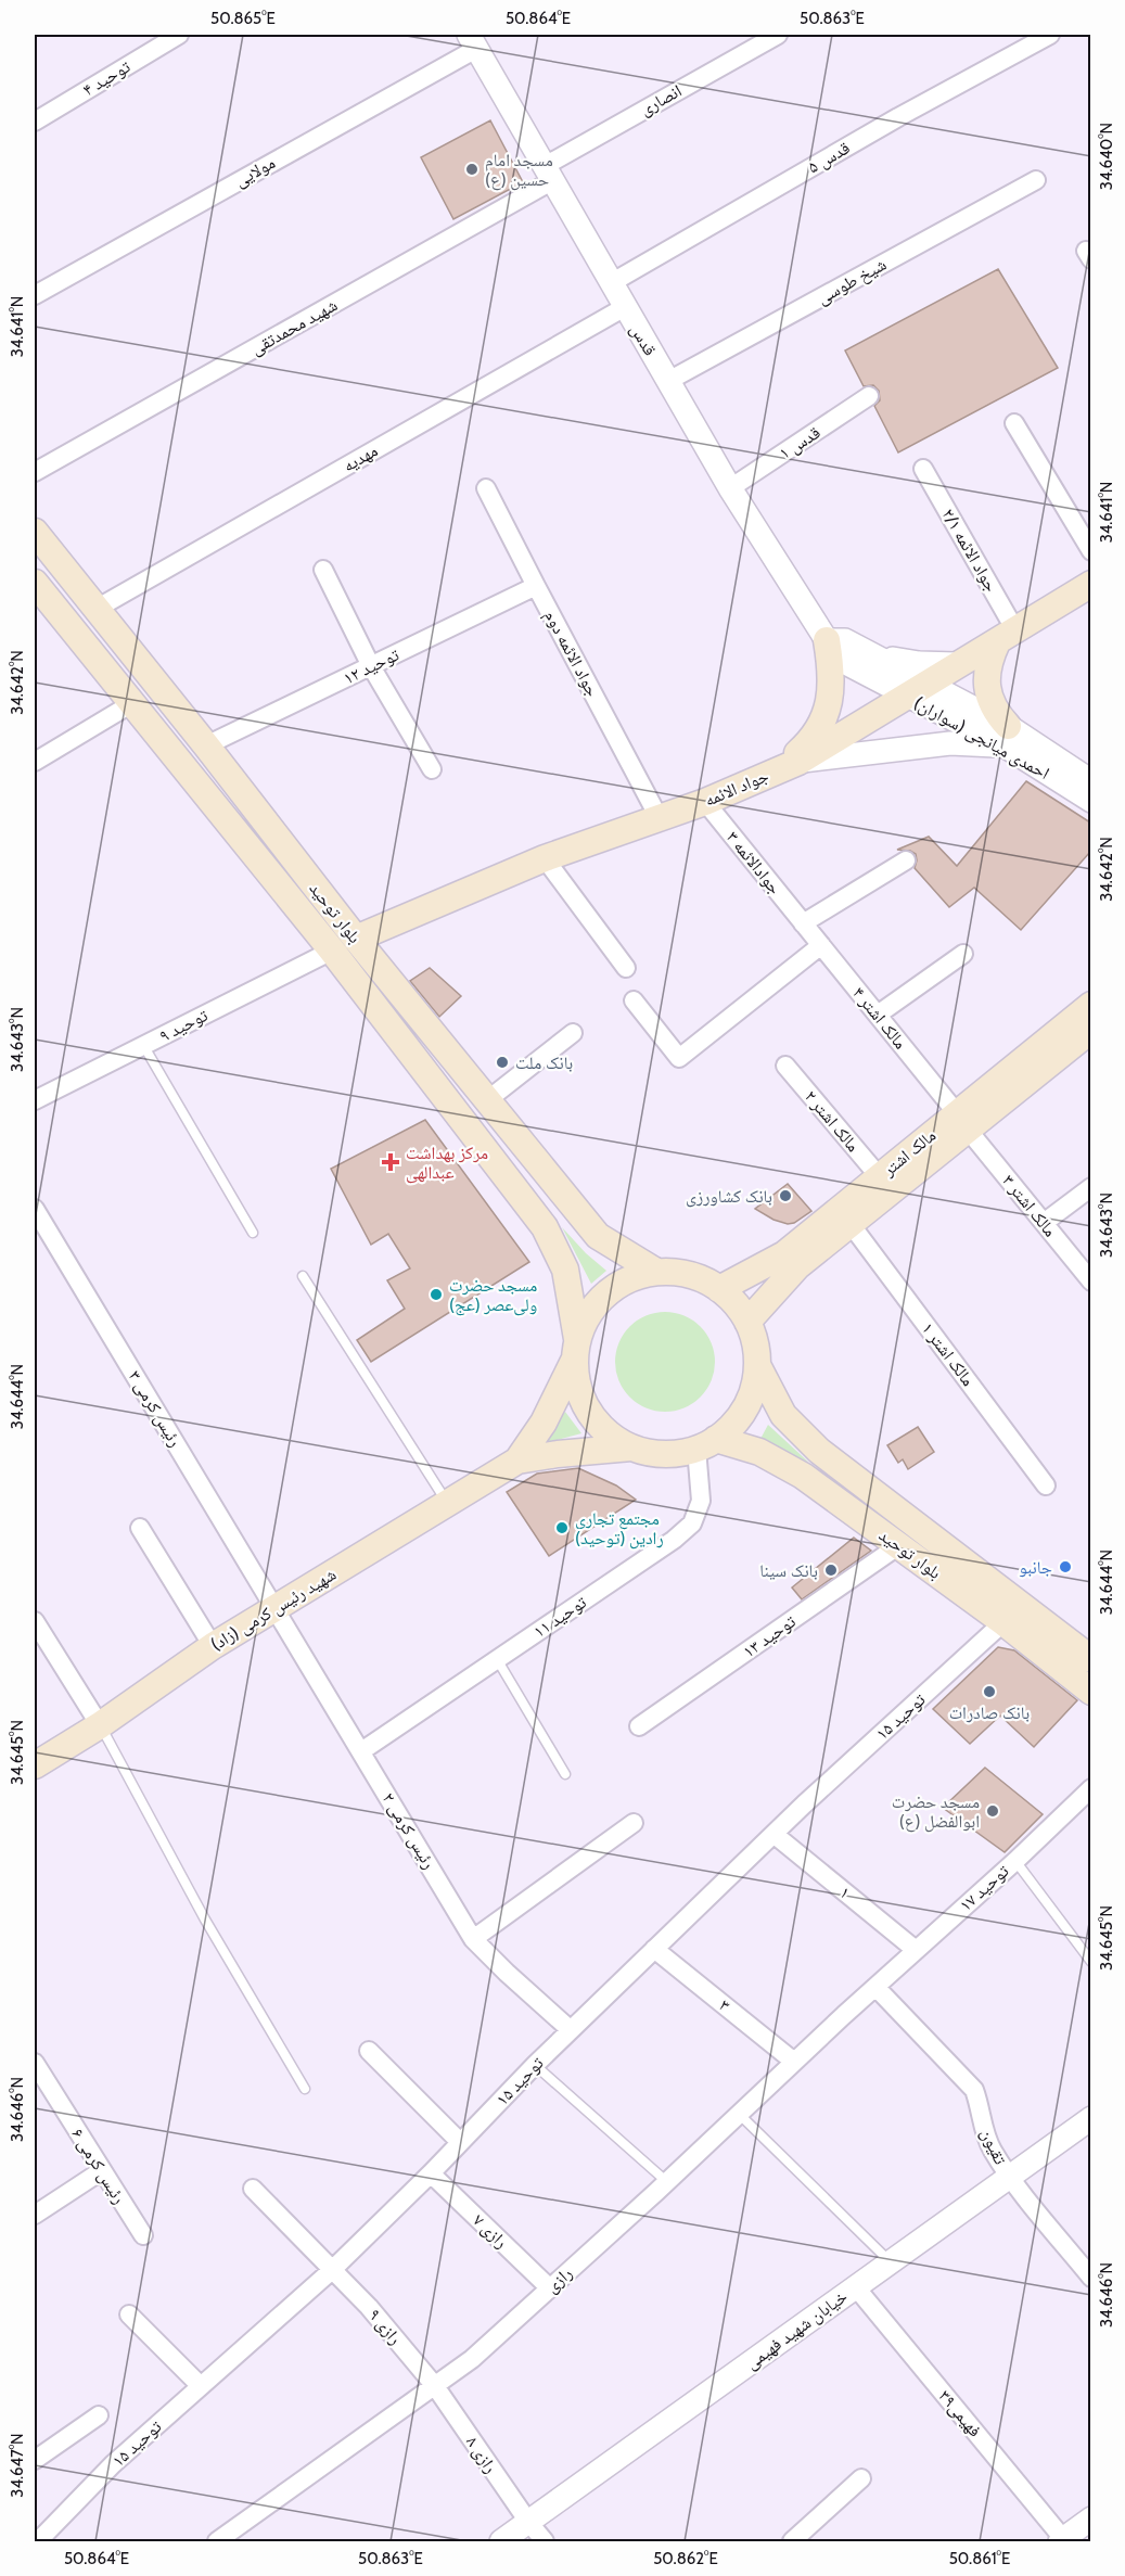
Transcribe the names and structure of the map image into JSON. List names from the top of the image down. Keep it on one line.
{"streets":{"main road":["جواد الائمه","بلوار توحید","مالک اشتر","شهید رئیس کرمی (زاد)"],"street":["توحید ۴","انصاری","قدس ۵","مولایی","شیخ طوسی","شهید محمدتقی","قدس","قدس ۱","مهدیه","جواد الائمه ۲/۱","جواد الائمه دوم","توحید ۱۲","احمدی میانجی (سواران)","جوادالائمه ۳","مالک اشتر ۴","توحید ۹","مالک اشتر ۲","مالک اشتر ۳","مالک اشتر ۱","رئیس کرمی ۳","توحید ۱۱","توحید ۱۳","توحید ۱۵","رئیس کرمی ۲","توحید ۱۷","۱","۳","تقیون","رئیس کرمی ۶","رازی ۷","رازی","رازی ۹","خیابان شهید فهیمی","فهیمی۳۹","رازی ۸"]},"crossings":[["انصاری","شهید محمدتقی"],["انصاری","قدس"],["قدس ۵","قدس"],["مولایی","قدس"],["شیخ طوسی","قدس"],["شهید محمدتقی","قدس"],["قدس","قدس ۱"],["قدس","مهدیه"],["قدس","احمدی میانجی (سواران)"],["قدس","جواد الائمه"],["مهدیه","بلوار توحید"],["جواد الائمه ۲/۱","جواد الائمه"],["جواد الائمه دوم","توحید ۱۲"],["جواد الائمه دوم","جواد الائمه"],["توحید ۱۲","بلوار توحید"],["احمدی میانجی (سواران)","جواد الائمه"],["جواد الائمه","جوادالائمه ۳"],["جواد الائمه","بلوار توحید"],["جوادالائمه ۳","مالک اشتر ۴"],["بلوار توحید","توحید ۹"],["بلوار توحید","مالک اشتر"],["بلوار توحید","توحید ۱۱"],["بلوار توحید","توحید ۱۳"],["بلوار توحید","توحید ۱۵"],["مالک اشتر ۴","مالک اشتر"],["مالک اشتر ۴","مالک اشتر ۳"],["مالک اشتر ۲","مالک اشتر"],["مالک اشتر","مالک اشتر ۳"],["مالک اشتر","مالک اشتر ۱"],["مالک اشتر","توحید ۱۱"],["رئیس کرمی ۳","شهید رئیس کرمی (زاد)"],["رئیس کرمی ۳","رئیس کرمی ۲"],["شهید رئیس کرمی (زاد)","رئیس کرمی ۲"],["توحید ۱۱","رئیس کرمی ۲"],["توحید ۱۵","رئیس کرمی ۲"],["توحید ۱۵","۱"],["توحید ۱۵","۳"],["توحید ۱۵","رازی ۷"],["توحید ۱۵","رازی ۹"],["توحید ۱۷","۱"],["توحید ۱۷","تقیون"],["توحید ۱۷","رازی"],["۳","رازی"],["تقیون","رازی"],["تقیون","خیابان شهید فهیمی"],["رازی ۷","رازی"],["رازی","رازی ۹"],["رازی","رازی ۸"],["رازی ۹","رازی ۸"],["خیابان شهید فهیمی","فهیمی۳۹"],["خیابان شهید فهیمی","رازی ۸"]],"places":{"other":["مسجد امام حسین (ع)","بانک ملت","بانک کشاورزی","مسجد حضرت ولی‌عصر (عج)","مجتمع تجاری رادین (توحید)","جانبو","بانک سینا","بانک صادرات","مسجد حضرت ابوالفضل (ع)"],"health":["مرکز بهداشت عبدالهی"]},"coordinates":["50.865°E","50.864°E","50.863°E","34.640°N","34.641°N","34.642°N","34.643°N","34.644°N","34.645°N","34.646°N","34.647°N","50.862°E","50.861°E"]}
